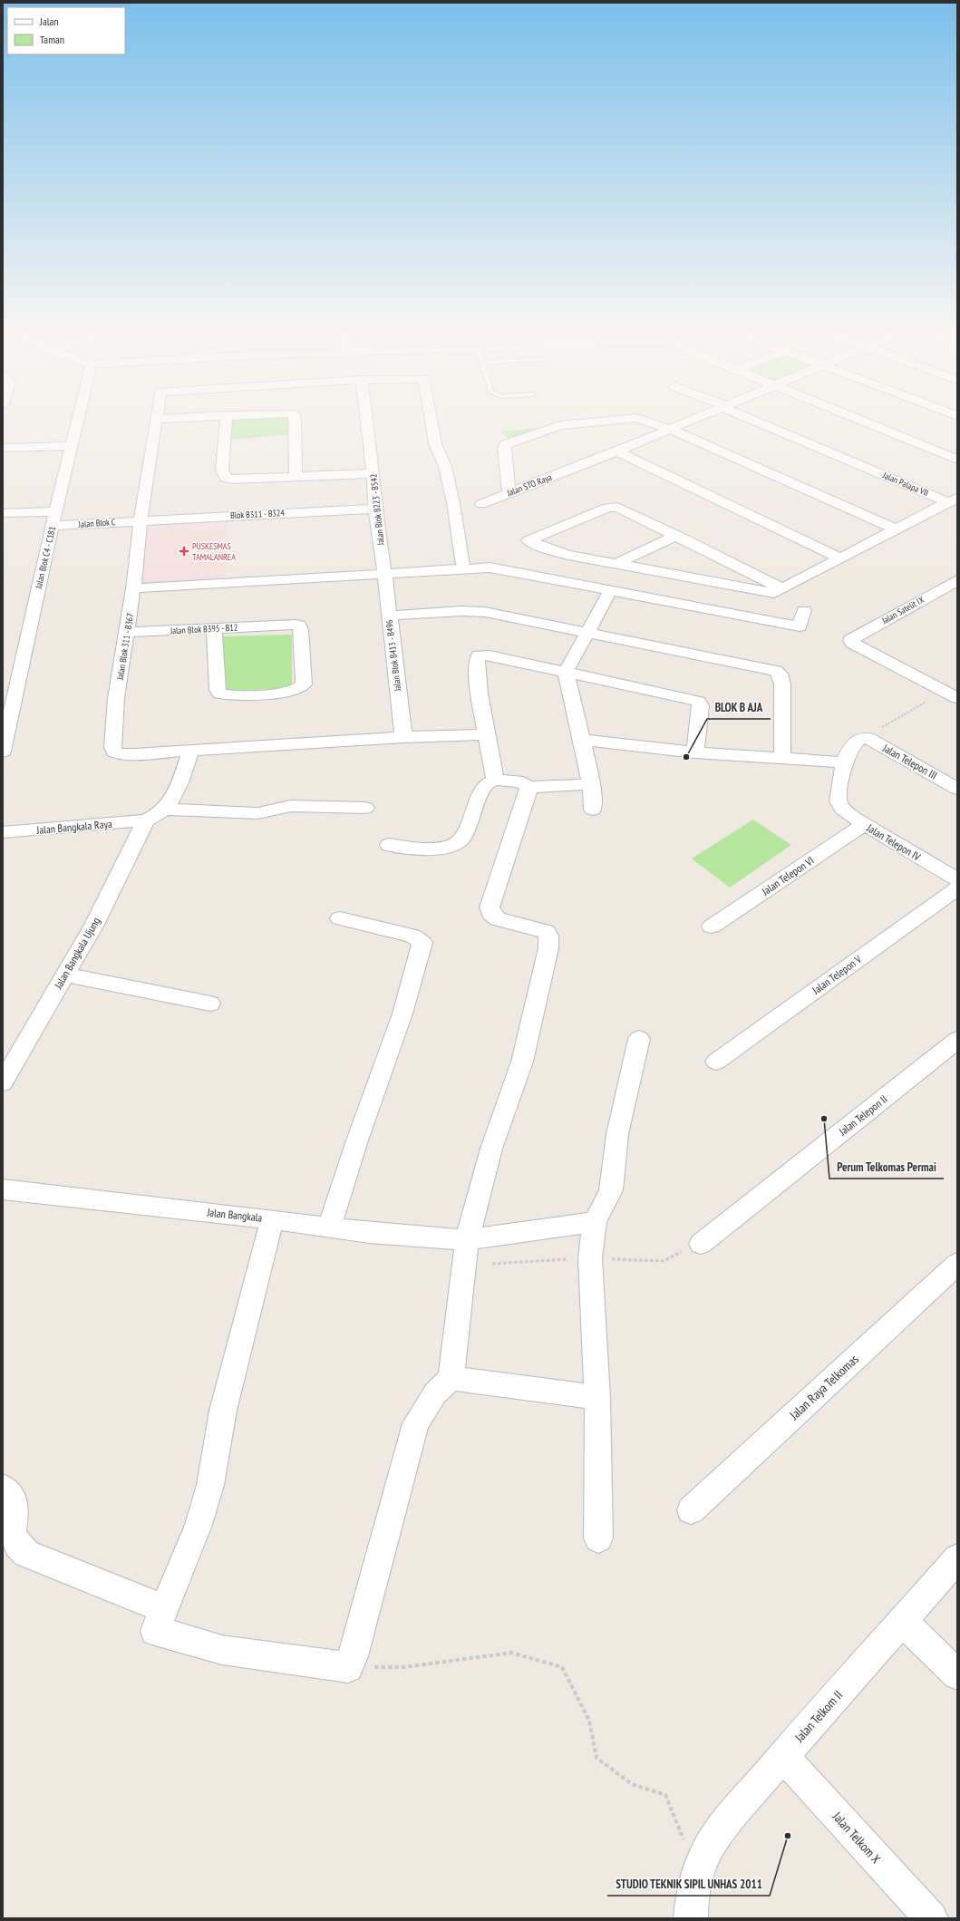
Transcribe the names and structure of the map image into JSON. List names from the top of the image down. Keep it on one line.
{"streets":{"street":["Jalan Palapa VII","Jalan STO Raya","Jalan Blok B223 - B542","Blok B311 - B324","Jalan Blok C","Jalan Blok C4 - C181","Jalan Satelit IX","Jalan Blok B395 - B12","Jalan Blok 311 - B367","Jalan Blok B413 - B496","Jalan Telepon III","Jalan Bangkala Raya","Jalan Telepon IV","Jalan Telepon VI","Jalan Bangkala Ujung","Jalan Telepon V","Jalan Telepon II","Jalan Bangkala","Jalan Raya Telkomas","Jalan Telkom II","Jalan Telkom X"]},"crossings":[["Jalan Blok B223 - B542","Blok B311 - B324"],["Jalan Blok B223 - B542","Jalan Blok B413 - B496"],["Blok B311 - B324","Jalan Blok C"],["Blok B311 - B324","Jalan Blok 311 - B367"],["Jalan Blok C","Jalan Blok C4 - C181"],["Jalan Blok C","Jalan Blok 311 - B367"],["Jalan Blok B395 - B12","Jalan Blok 311 - B367"],["Jalan Bangkala Raya","Jalan Bangkala Ujung"],["Jalan Telepon IV","Jalan Telepon VI"],["Jalan Telkom II","Jalan Telkom X"]],"places":{"health":["PUSKESMAS TAMALANREA"],"other":["BLOK B AJA","Perum Telkomas Permai","STUDIO TEKNIK SIPIL UNHAS 2011"]},"legend":["Jalan","Taman"]}
